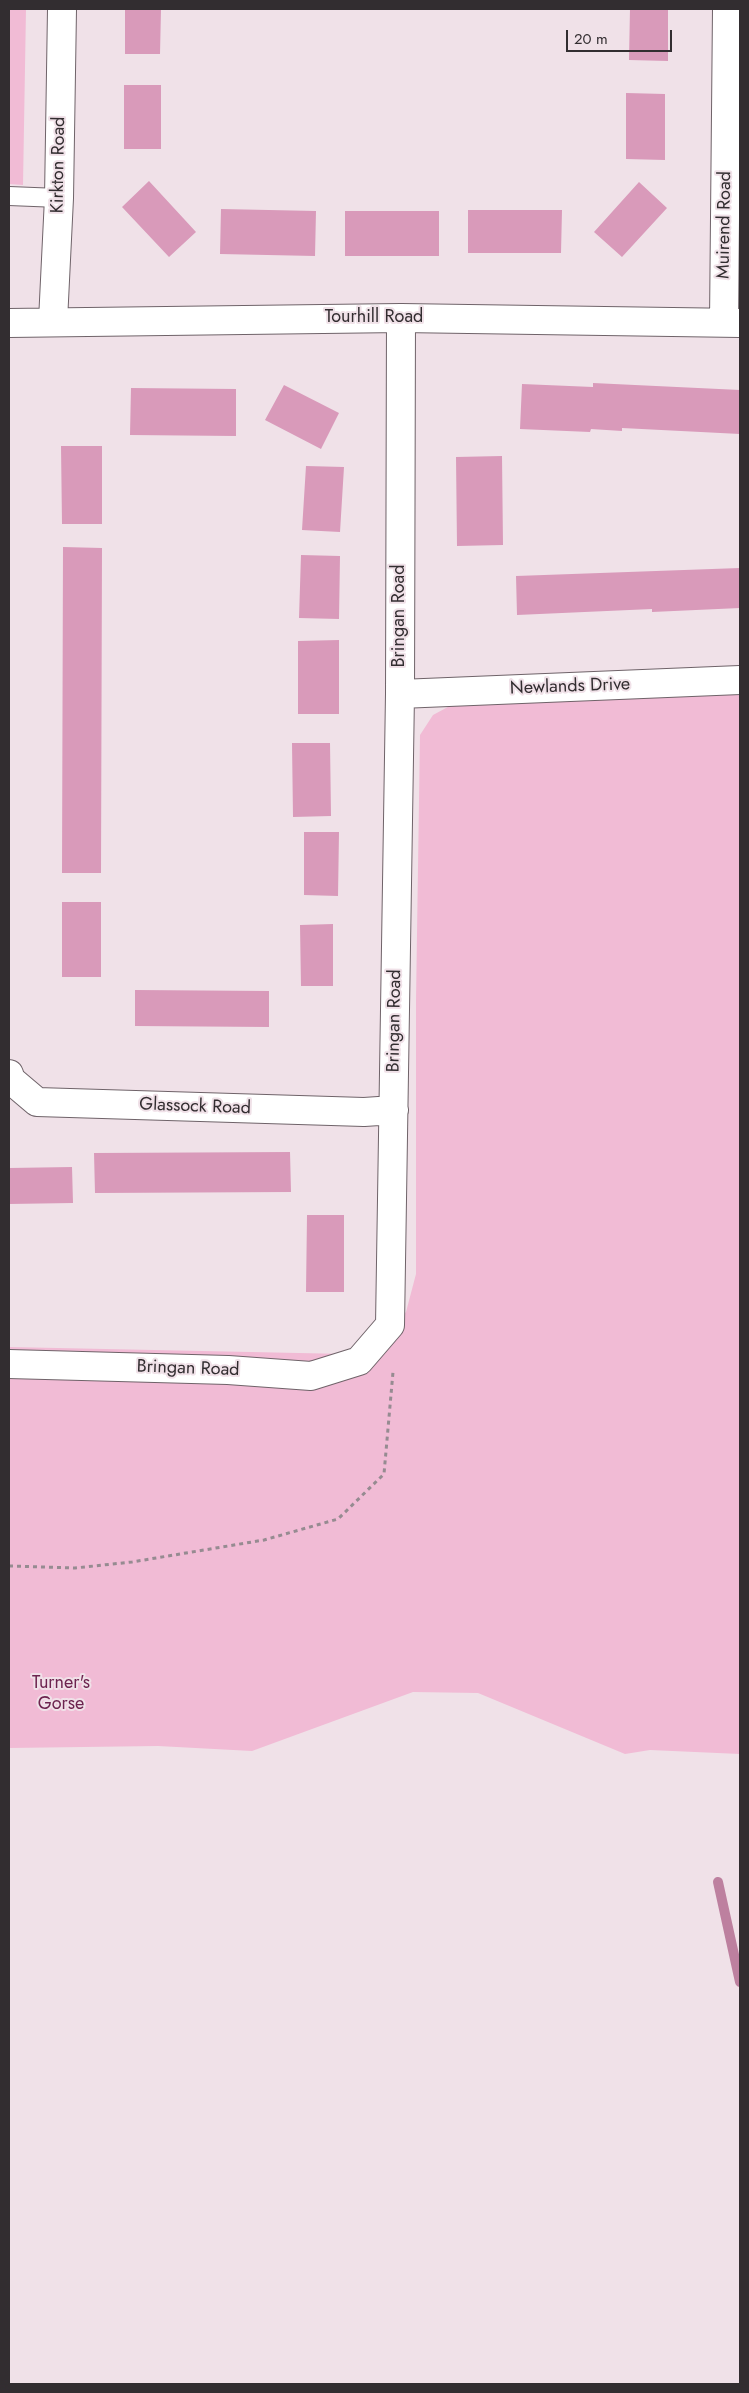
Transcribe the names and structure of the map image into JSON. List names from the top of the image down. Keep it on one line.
{"streets":{"street":["Kirkton Road","Muirend Road","Tourhill Road","Bringan Road","Newlands Drive","Glassock Road"]},"crossings":[["Kirkton Road","Tourhill Road"],["Muirend Road","Tourhill Road"],["Tourhill Road","Bringan Road"],["Bringan Road","Newlands Drive"],["Bringan Road","Glassock Road"]],"parks":["Turner's Gorse"],"scale_bar":"20 m"}
